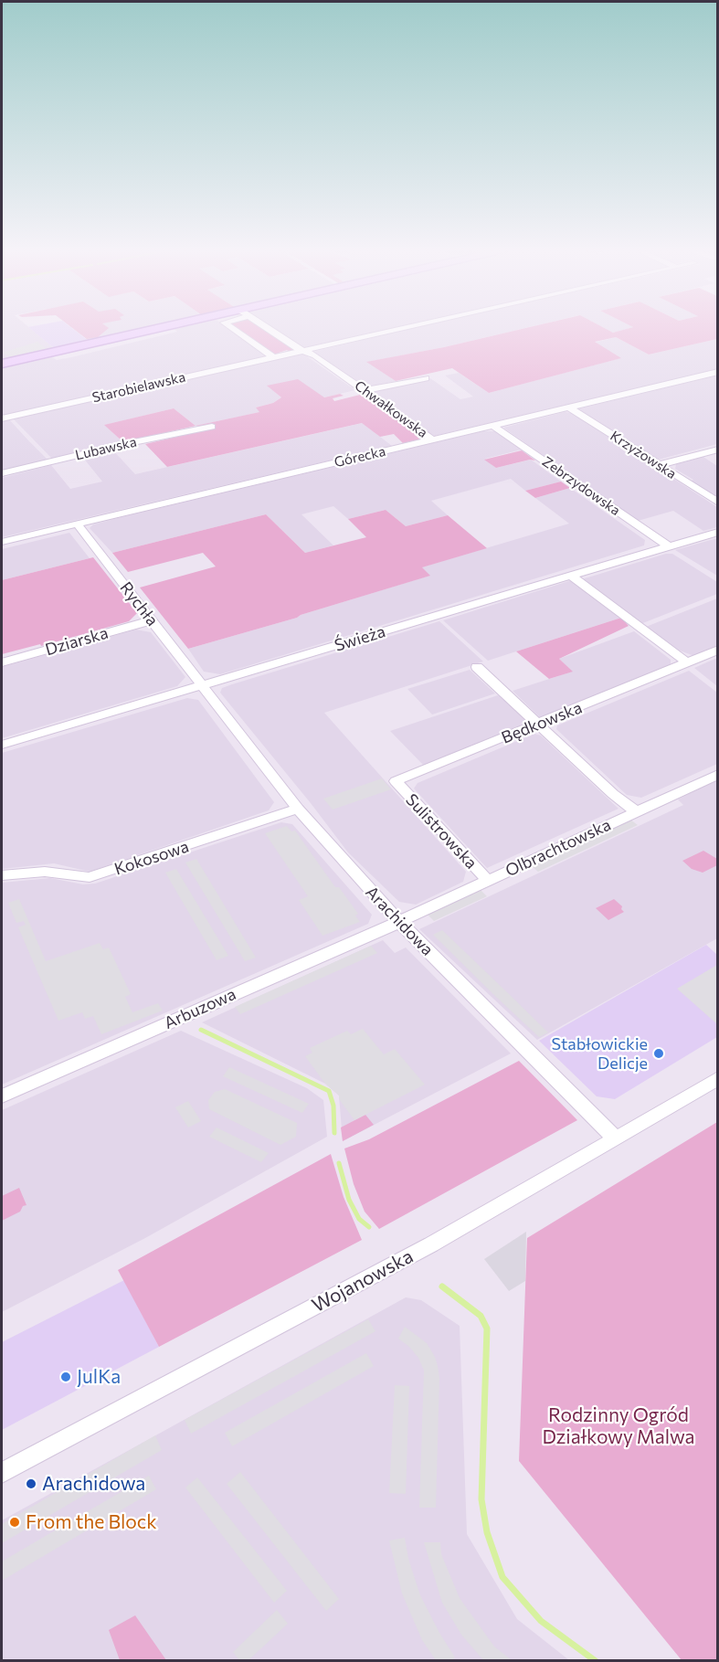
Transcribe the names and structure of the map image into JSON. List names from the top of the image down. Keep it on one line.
{"streets":{"street":["Starobielawska","Chwałkowska","Lubawska","Krzyżowska","Górecka","Zebrzydowska","Rychła","Świeża","Dziarska","Będkowska","Sulistrowska","Olbrachtowska","Kokosowa","Arachidowa","Arbuzowa","Wojanowska"]},"crossings":[["Starobielawska","Chwałkowska"],["Chwałkowska","Górecka"],["Krzyżowska","Górecka"],["Górecka","Zebrzydowska"],["Górecka","Rychła"],["Zebrzydowska","Świeża"],["Rychła","Świeża"],["Rychła","Dziarska"],["Rychła","Arachidowa"],["Świeża","Arachidowa"],["Będkowska","Sulistrowska"],["Sulistrowska","Olbrachtowska"],["Olbrachtowska","Arachidowa"],["Olbrachtowska","Arbuzowa"],["Kokosowa","Arachidowa"],["Arachidowa","Arbuzowa"],["Arachidowa","Wojanowska"]],"parks":["Rodzinny Ogród Działkowy Malwa"],"places":["Stabłowickie Delicje","JulKa","Arachidowa","From the Block"]}
